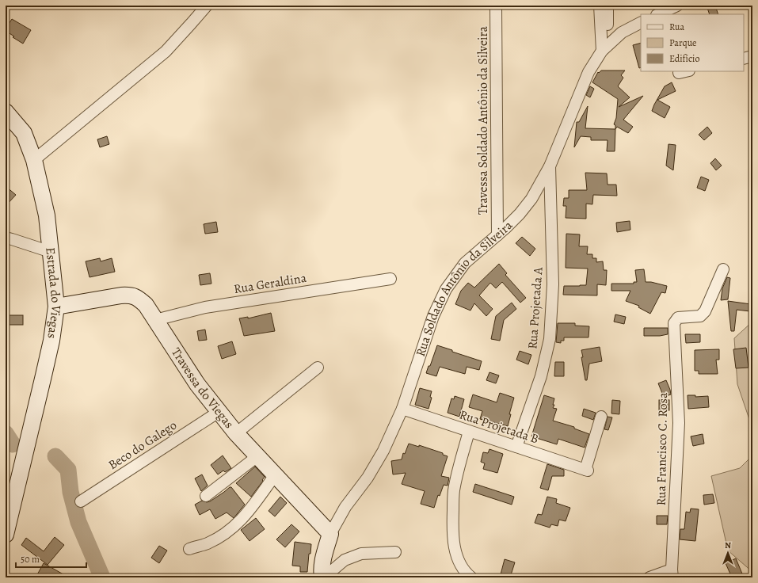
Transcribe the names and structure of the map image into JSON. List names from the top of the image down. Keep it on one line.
{"streets":{"street":["Travessa Soldado Antônio da Silveira","Rua Geraldina","Rua Soldado Antônio da Silveira","Estrada do Viegas","Rua Projetada A","Travessa do Viegas","Rua Projetada B","Beco do Galego","Rua Francisco C. Rosa"]},"crossings":[["Travessa Soldado Antônio da Silveira","Rua Soldado Antônio da Silveira"],["Rua Geraldina","Travessa do Viegas"],["Rua Soldado Antônio da Silveira","Rua Projetada A"],["Rua Soldado Antônio da Silveira","Travessa do Viegas"],["Rua Soldado Antônio da Silveira","Rua Projetada B"],["Estrada do Viegas","Travessa do Viegas"],["Rua Projetada A","Rua Projetada B"],["Travessa do Viegas","Beco do Galego"]],"legend":["Rua","Parque","Edifício"],"scale_bar":"50 m","north":"top"}
